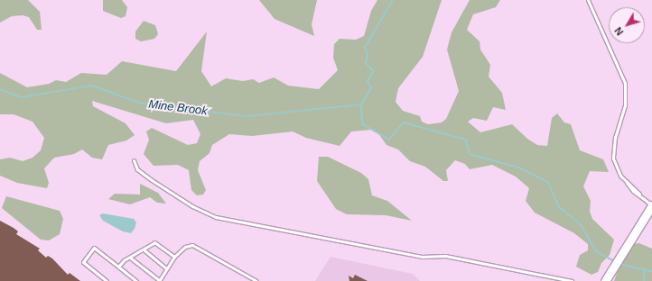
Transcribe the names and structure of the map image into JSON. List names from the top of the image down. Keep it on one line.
{"water":["Mine Brook"],"north":"bottom left"}
